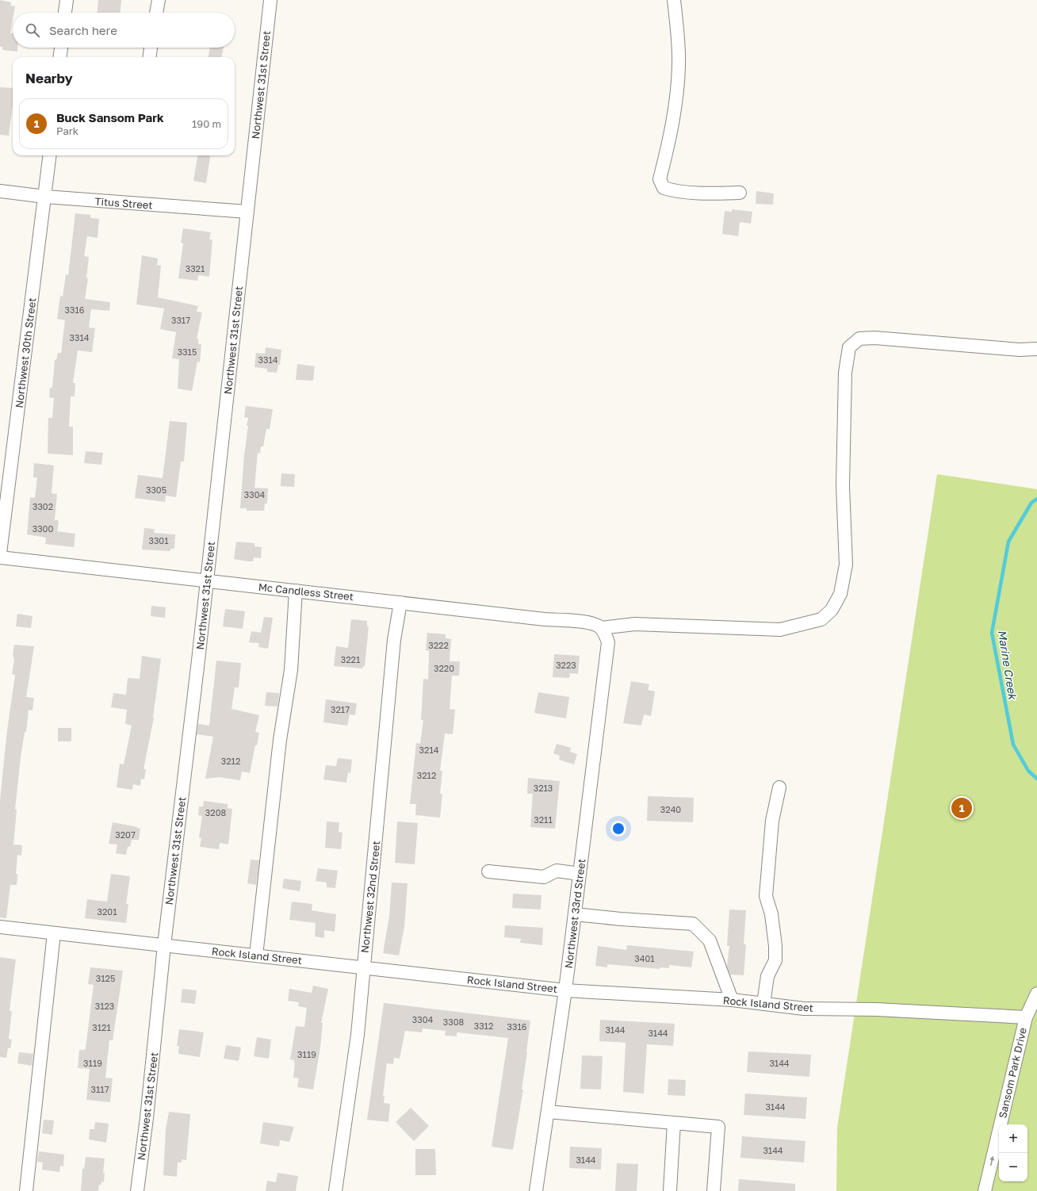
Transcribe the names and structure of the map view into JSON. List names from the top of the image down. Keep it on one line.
{"streets":{"street":["Northwest 31st Street","Titus Street","Northwest 30th Street","Mc Candless Street","Northwest 32nd Street","Northwest 33rd Street","Rock Island Street","Sansom Park Drive"]},"crossings":[["Northwest 31st Street","Titus Street"],["Northwest 31st Street","Mc Candless Street"],["Northwest 31st Street","Rock Island Street"],["Titus Street","Northwest 30th Street"],["Mc Candless Street","Northwest 32nd Street"],["Mc Candless Street","Northwest 33rd Street"],["Northwest 32nd Street","Rock Island Street"],["Northwest 33rd Street","Rock Island Street"],["Rock Island Street","Sansom Park Drive"]],"one_way":["Sansom Park Drive"],"water":["Marine Creek"],"house_numbers":["3321","3316","3317","3314","3315","3314","3305","3304","3302","3300","3301","3222","3221","3223","3220","3217","3214","3212","3212","3213","3240","3208","3211","3207","3201","3401","3125","3123","3304","3308","3312","3316","3121","3144","3144","3119","3119","3144","3117","3144","3144","3144"],"page":{"search":"Search here","heading":"Nearby","list":[{"mark":"1","name":"Buck Sansom Park","note":"Park","value":"190 m"}],"pins":"1","map_buttons":["+","−"]}}
